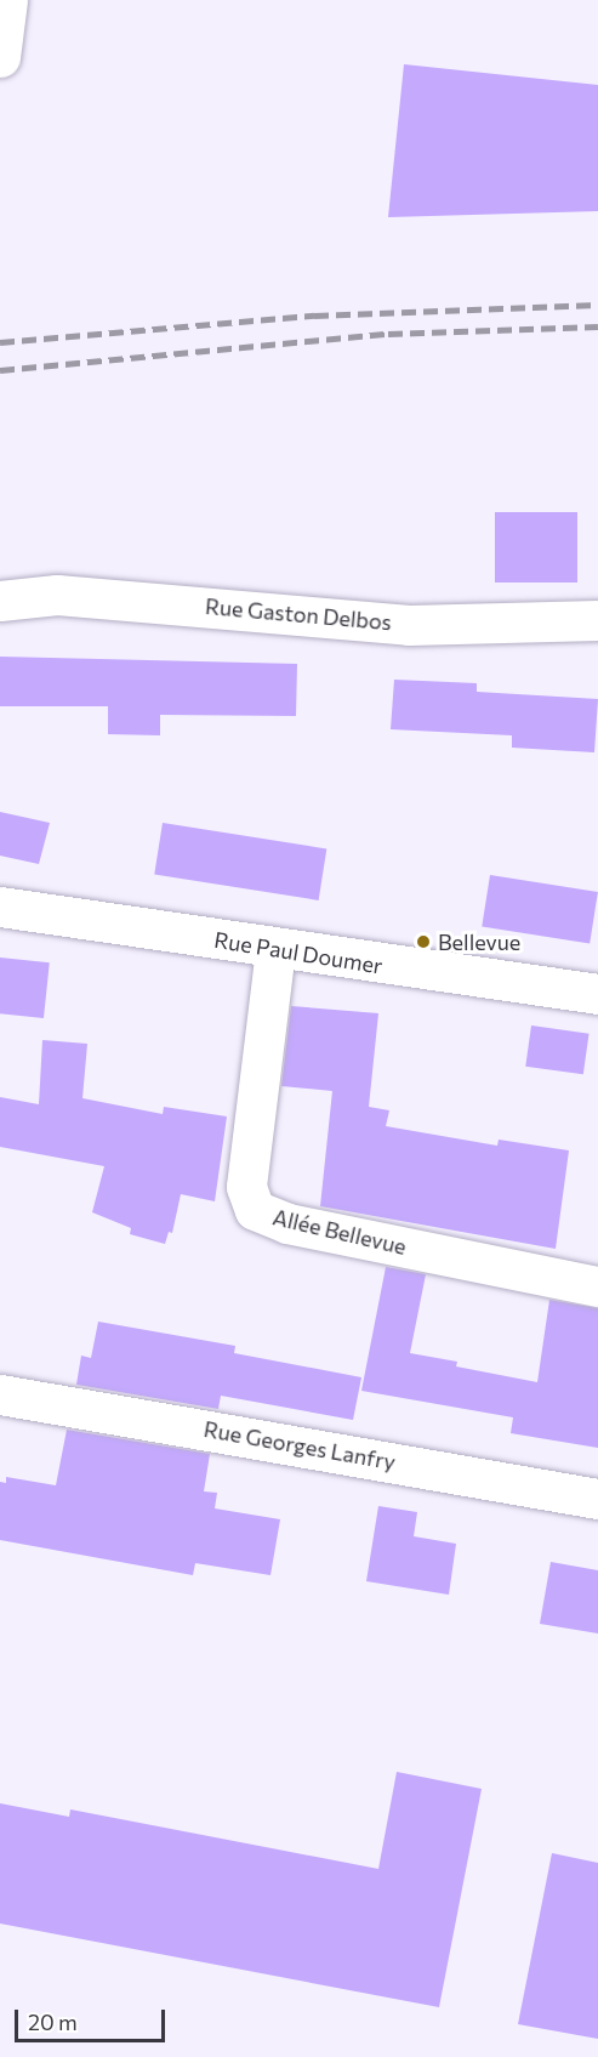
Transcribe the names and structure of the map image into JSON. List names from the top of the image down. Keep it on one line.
{"streets":{"street":["Rue Gaston Delbos","Rue Paul Doumer","Allée Bellevue","Rue Georges Lanfry"]},"crossings":[["Rue Paul Doumer","Allée Bellevue"]],"places":["Bellevue"],"scale_bar":"20 m"}
